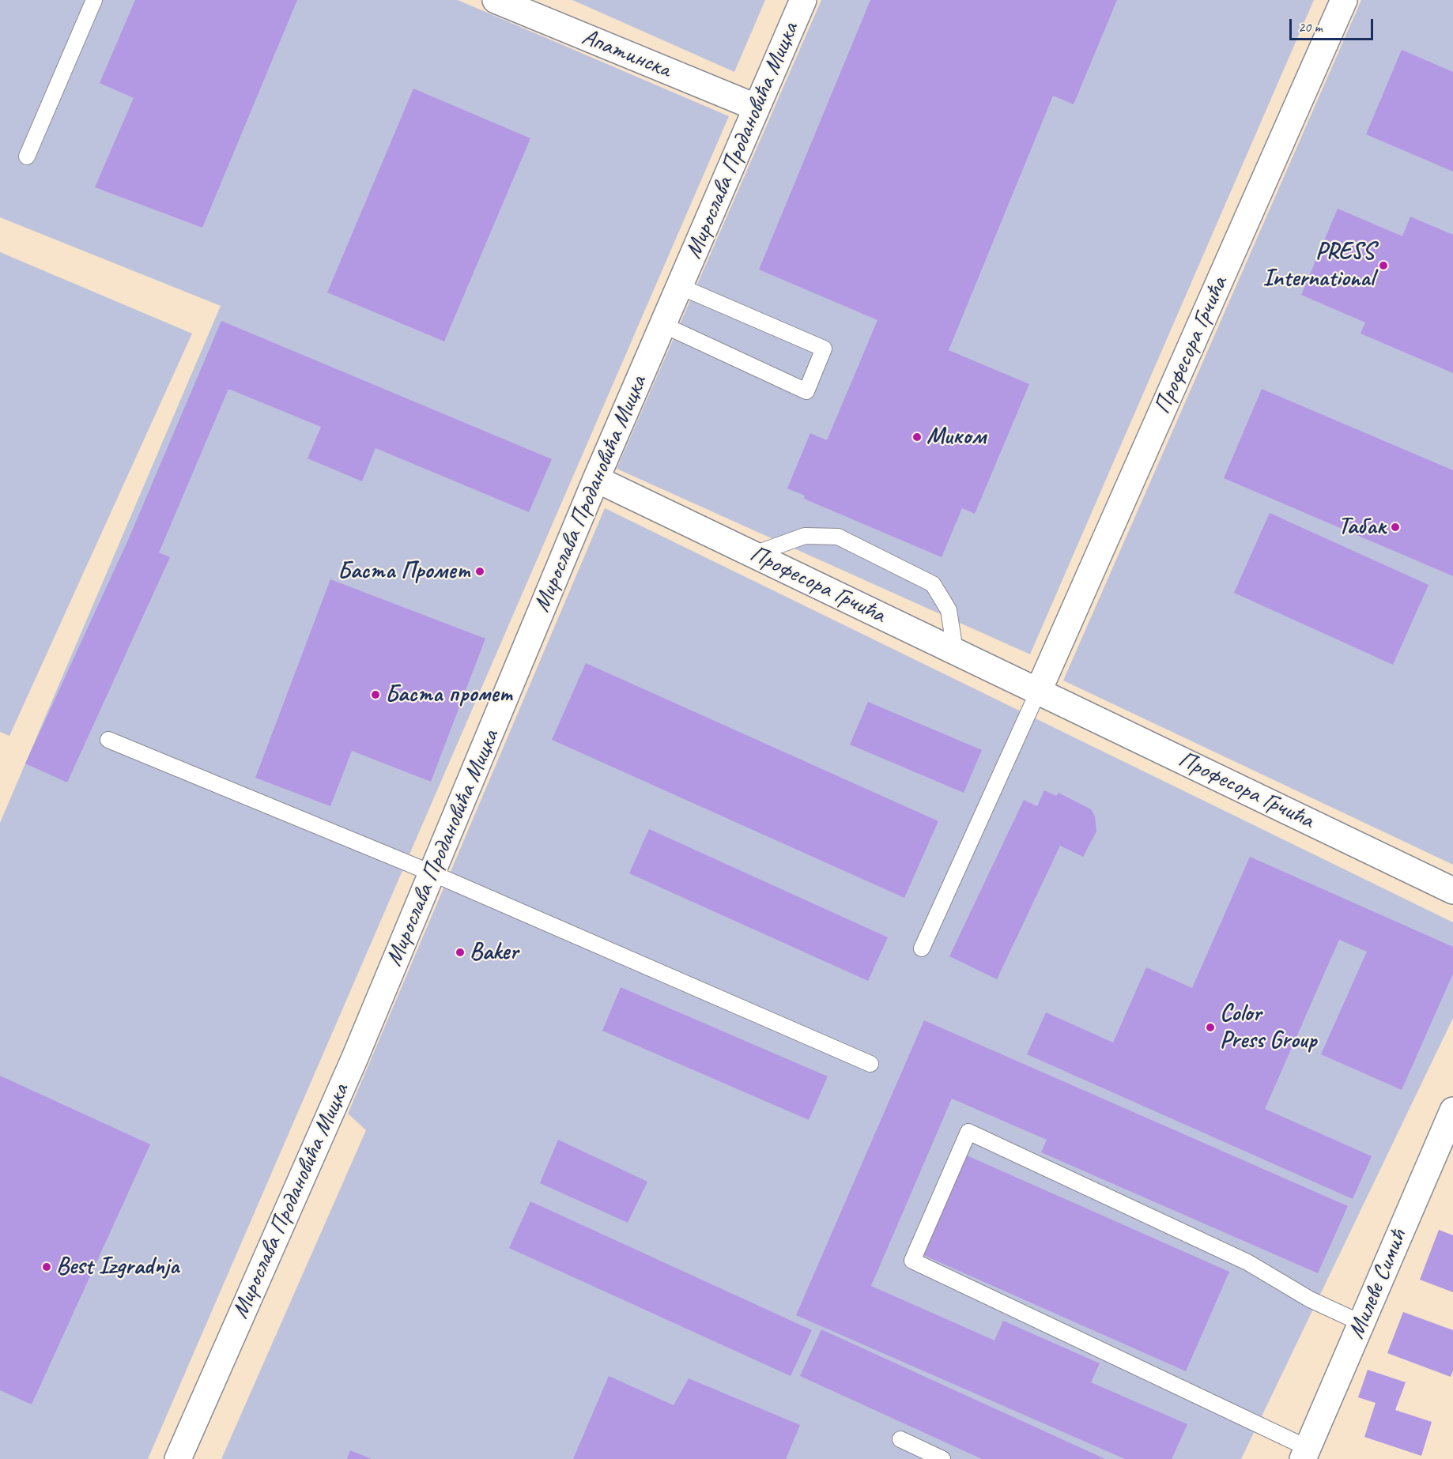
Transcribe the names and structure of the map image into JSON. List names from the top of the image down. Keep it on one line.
{"streets":{"street":["Апатинска","Мирослава Продановића Мицка","Професора Грчића","Милеве Симић"]},"crossings":[["Апатинска","Мирослава Продановића Мицка"],["Мирослава Продановића Мицка","Професора Грчића"]],"places":["PRESS International","Миком","Табак","Баста Промет","Баста промет","Baker","Color Press Group","Best Izgradnja"],"scale_bar":"20 m"}
